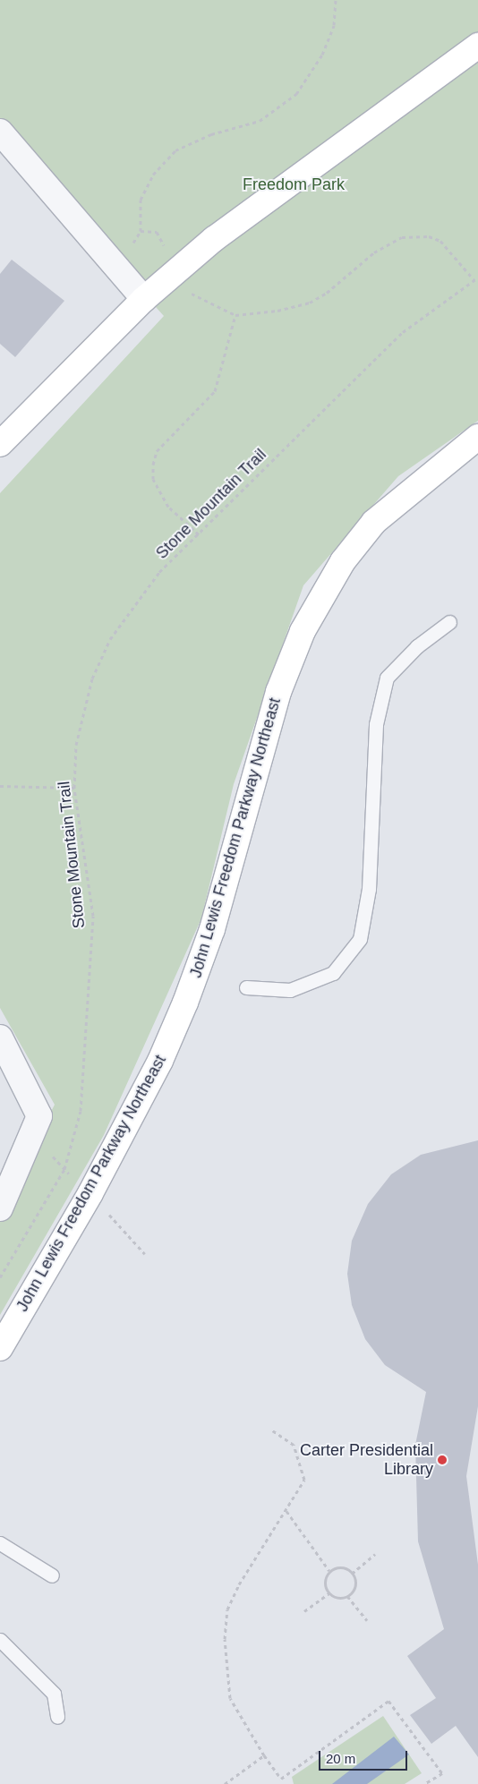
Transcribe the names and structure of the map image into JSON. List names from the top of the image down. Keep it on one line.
{"streets":{"main road":["John Lewis Freedom Parkway Northeast"],"path":["Stone Mountain Trail"]},"parks":["Freedom Park"],"places":["Carter Presidential Library"],"scale_bar":"20 m"}
